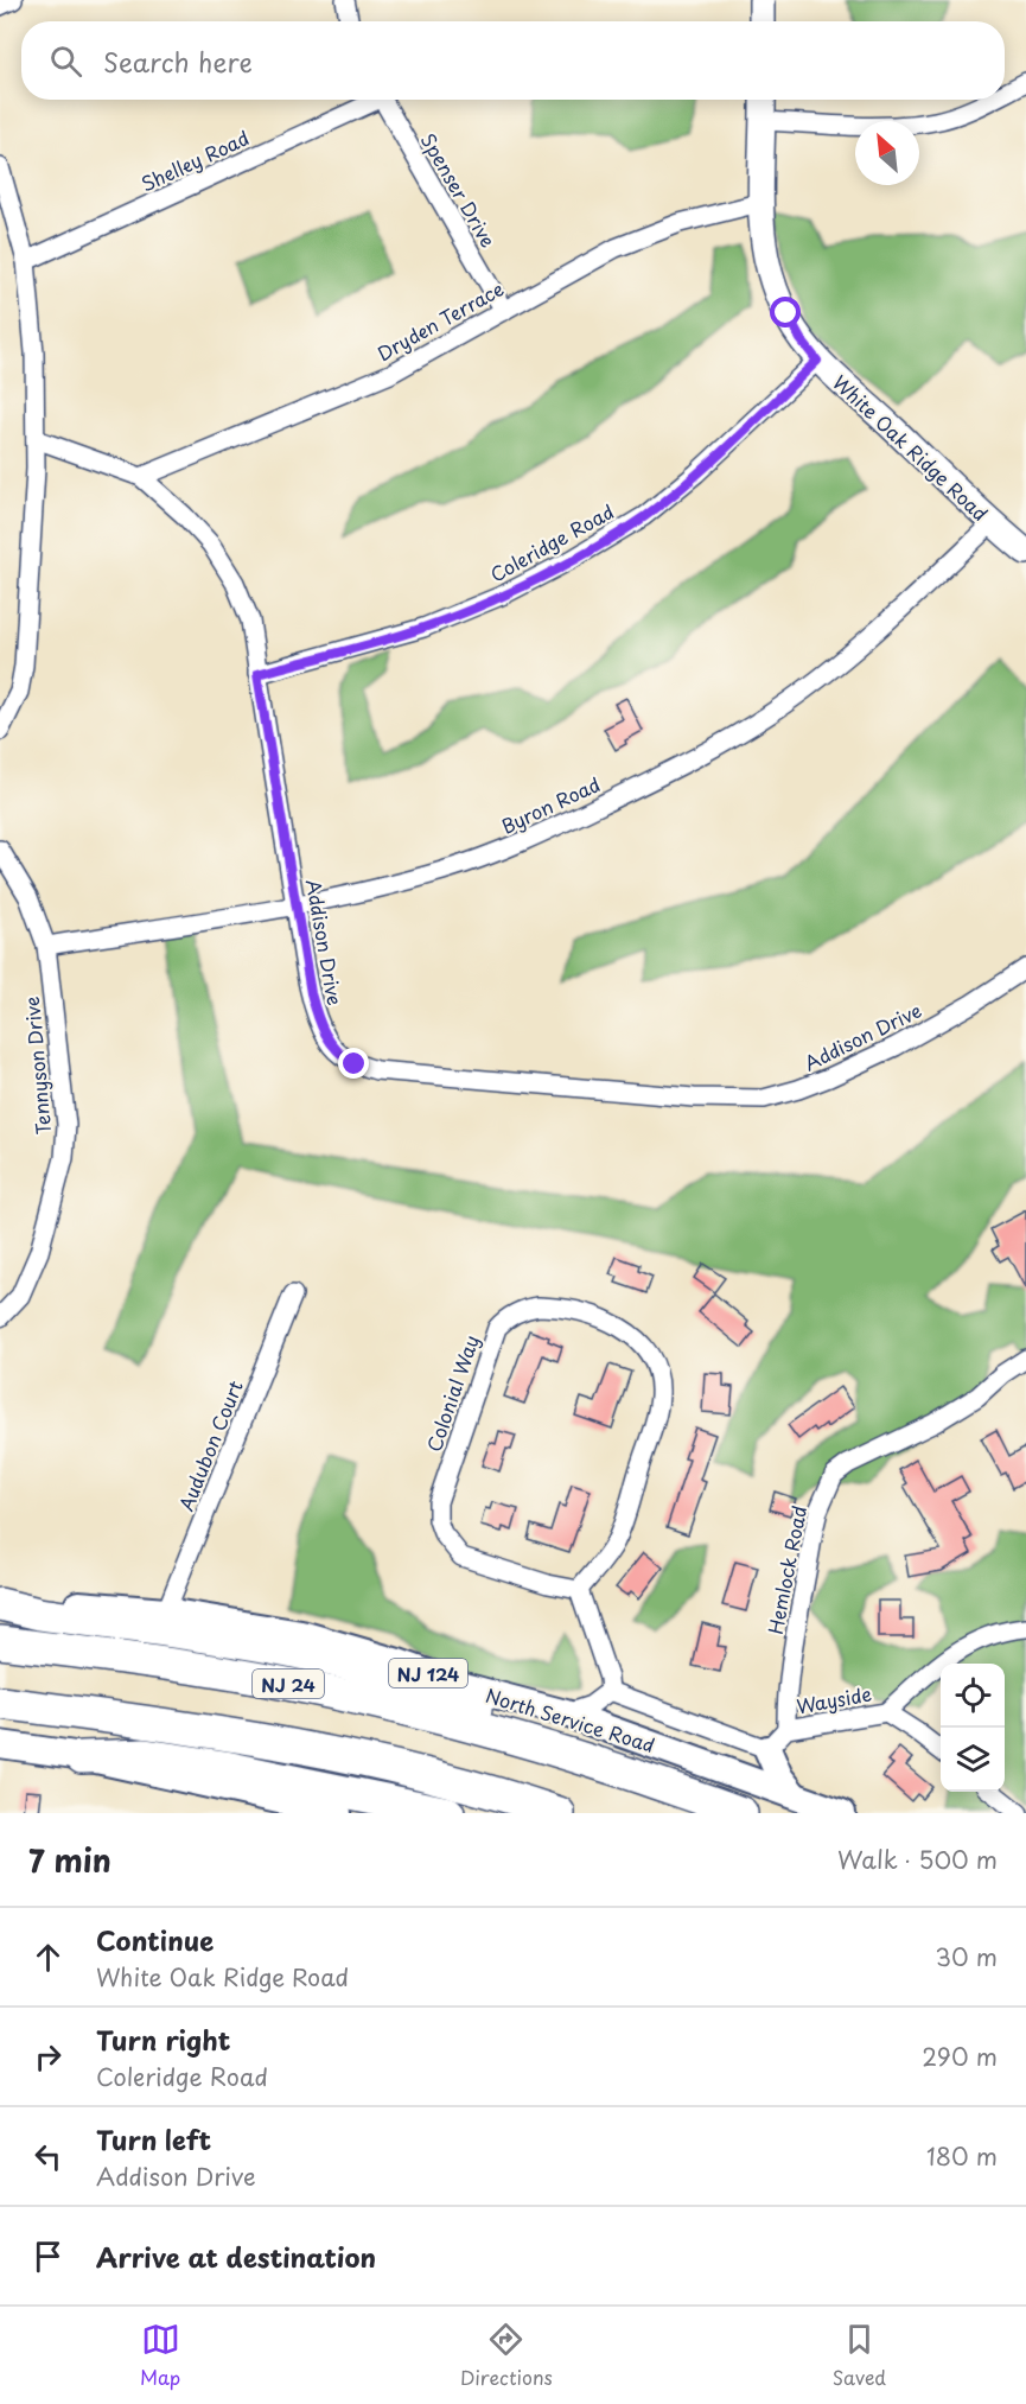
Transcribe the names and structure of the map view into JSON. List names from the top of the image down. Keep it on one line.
{"streets":{"highway":["NJ 24"],"main road":["NJ 124","North Service Road"],"street":["Shelley Road","Spenser Drive","Dryden Terrace","White Oak Ridge Road","Coleridge Road","Byron Road","Addison Drive","Tennyson Drive","Colonial Way","Audubon Court","Hemlock Road","Wayside"]},"crossings":[["Spenser Drive","Dryden Terrace"],["Dryden Terrace","White Oak Ridge Road"],["Dryden Terrace","Addison Drive"],["White Oak Ridge Road","Coleridge Road"],["White Oak Ridge Road","Byron Road"],["Coleridge Road","Addison Drive"],["Byron Road","Addison Drive"],["Byron Road","Tennyson Drive"],["Audubon Court","North Service Road"],["Hemlock Road","Wayside"]],"north":"top left","page":{"search":"Search here","heading":["7 min","Walk · 500 m"],"list":[["Continue","White Oak Ridge Road","30 m"],["Turn right","Coleridge Road","290 m"],["Turn left","Addison Drive","180 m"],"Arrive at destination"],"nav":["Map","Directions","Saved"]}}
